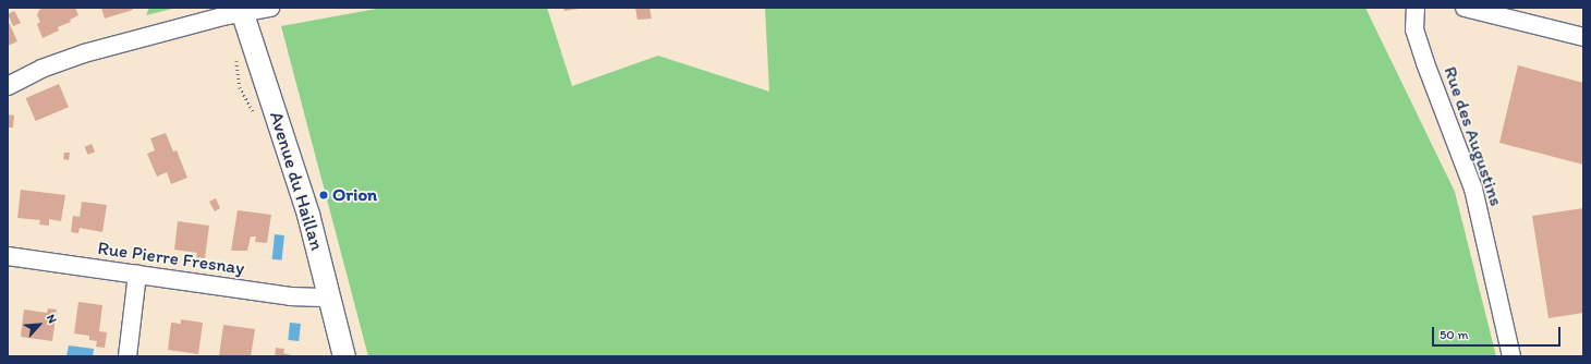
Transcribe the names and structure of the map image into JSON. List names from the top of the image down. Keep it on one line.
{"streets":{"street":["Rue des Augustins","Avenue du Haillan","Rue Pierre Fresnay"]},"crossings":[["Avenue du Haillan","Rue Pierre Fresnay"]],"places":["Orion"],"scale_bar":"50 m","north":"top right"}
